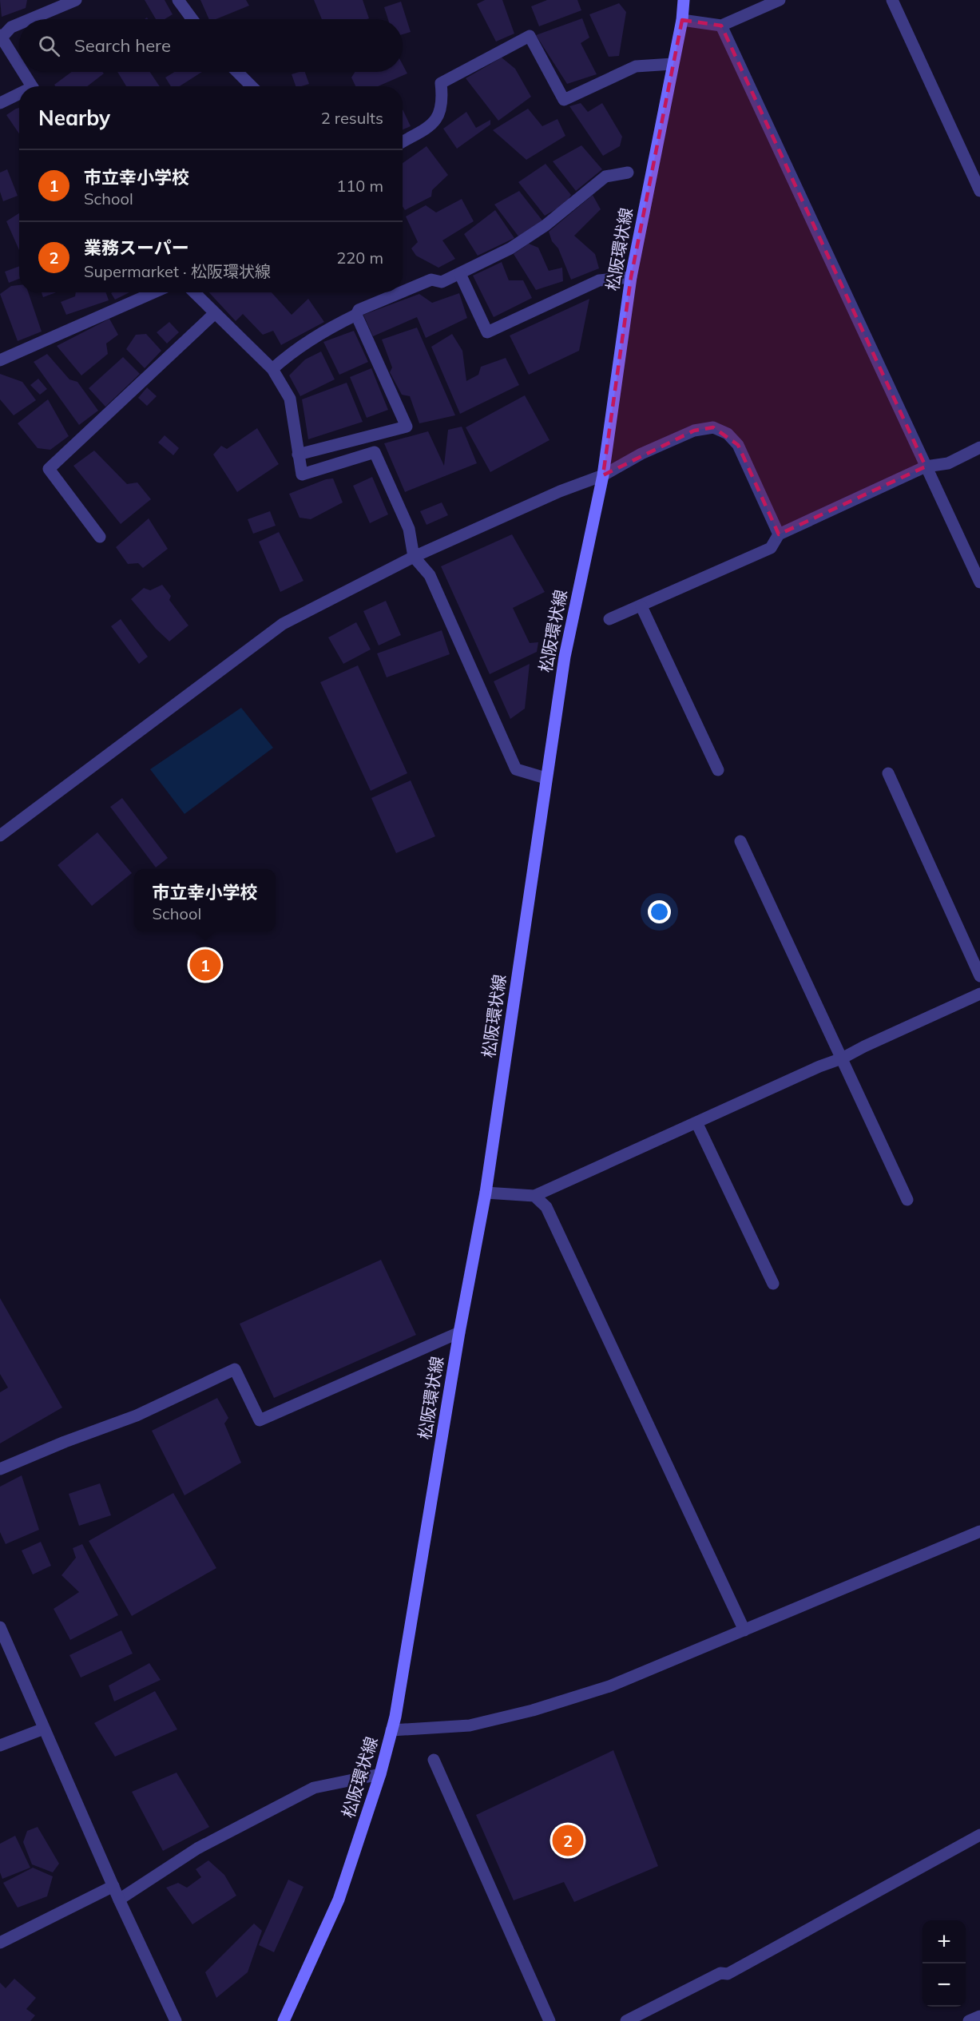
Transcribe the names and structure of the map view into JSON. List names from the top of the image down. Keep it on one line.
{"streets":{"main road":["松阪環状線"]},"page":{"search":"Search here","heading":["Nearby","2 results"],"list":[{"mark":"1","name":"市立幸小学校","note":"School","value":"110 m"},{"mark":"2","name":"業務スーパー","note":"Supermarket · 松阪環状線","value":"220 m"}],"popup":["市立幸小学校","School"],"pins":["1","2"],"map_buttons":["+","−"]}}
